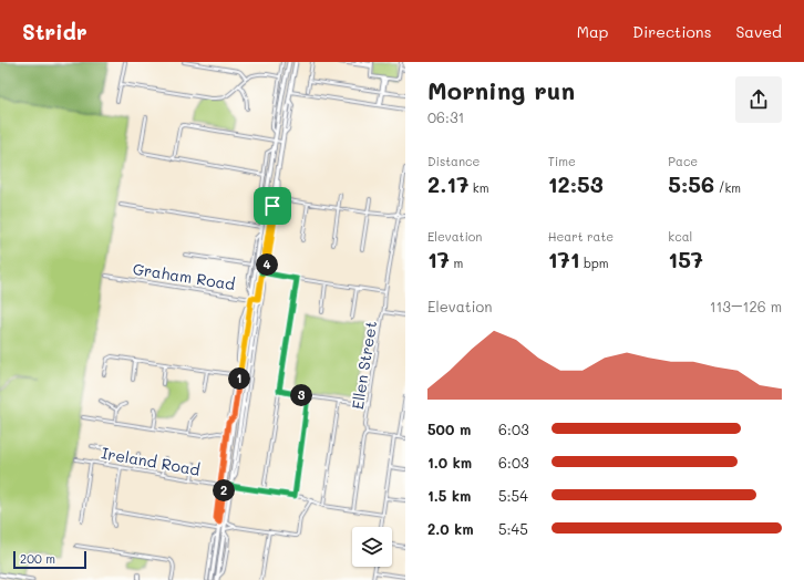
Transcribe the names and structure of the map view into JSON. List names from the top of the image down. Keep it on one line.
{"streets":{"street":["Graham Road","Ellen Street","Ireland Road"]},"crossings":[["Ellen Street","Ireland Road"]],"scale_bar":"200 m","page":{"header":"Stridr","nav":["Map","Directions","Saved"],"heading":["Morning run","06:31"],"stats":[["Distance","2.17 km"],["Time","12:53"],["Pace","5:56 /km"],["Elevation","17 m"],["Heart rate","171 bpm"],["kcal","157"]],"pins":["4","1","3","2"],"chart":["Elevation","113–126 m"],"list":[{"name":"500 m","note":"6:03"},{"name":"1.0 km","note":"6:03"},{"name":"1.5 km","note":"5:54"},{"name":"2.0 km","note":"5:45"}],"scale":"200 m"}}
